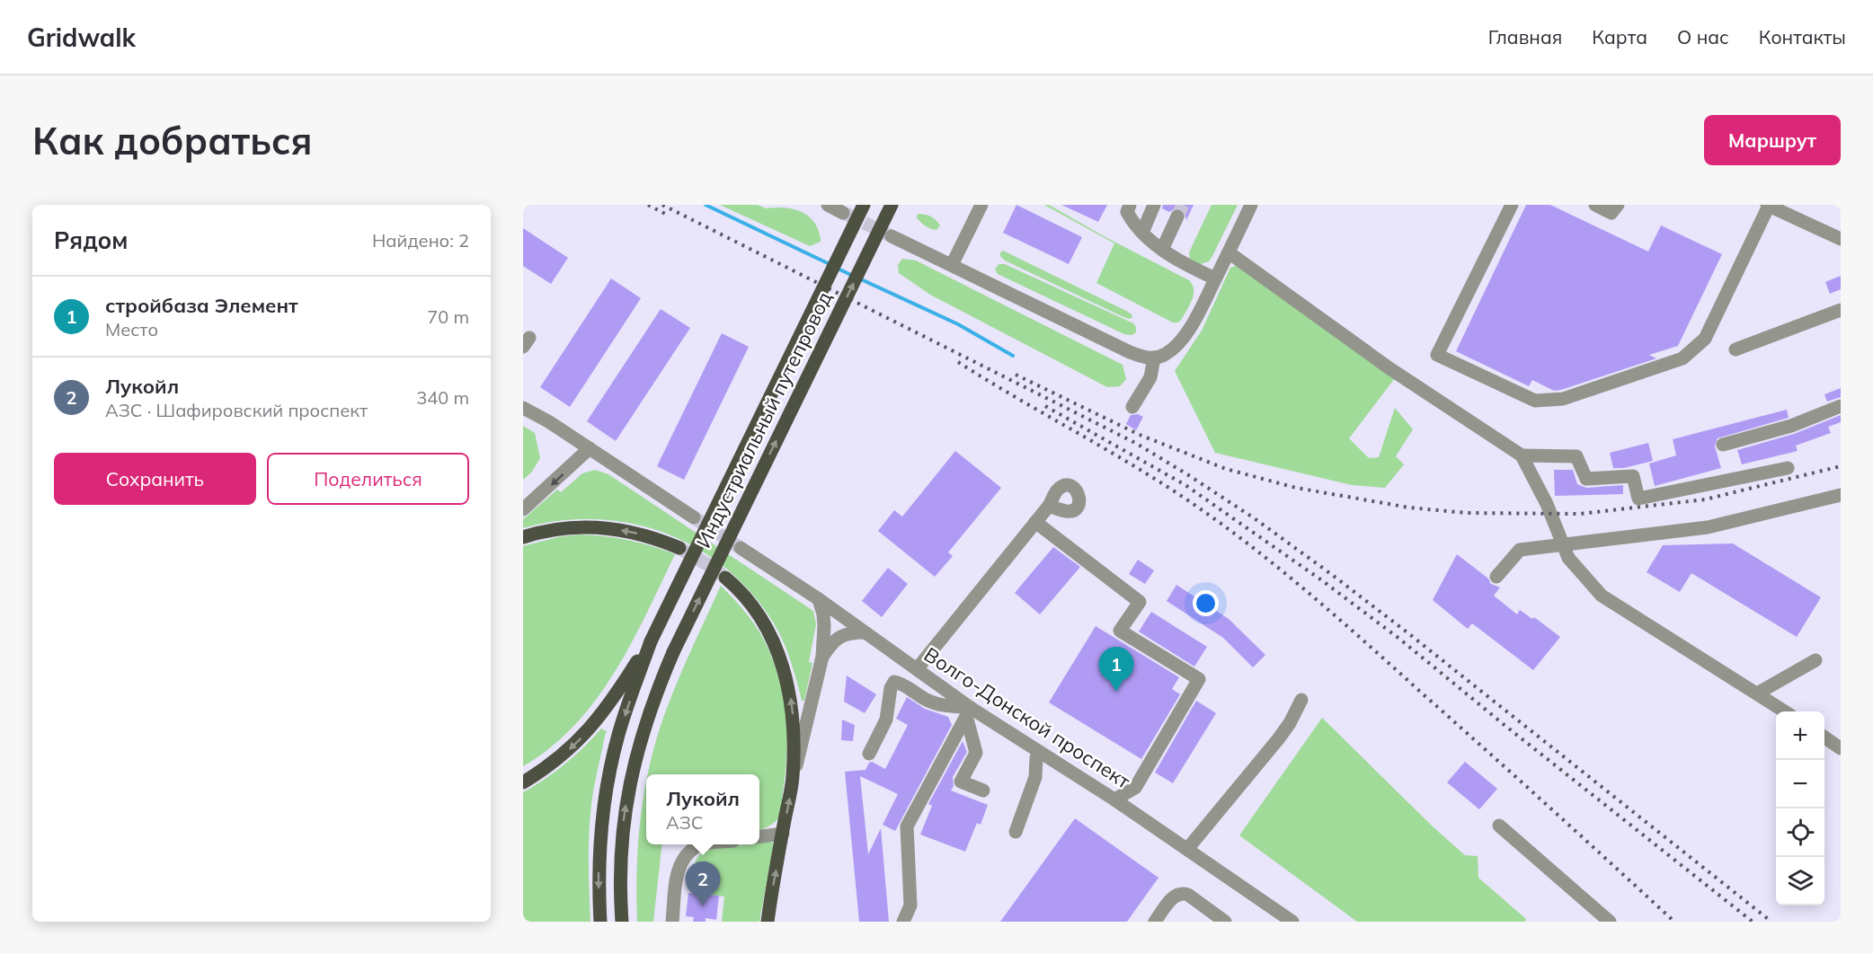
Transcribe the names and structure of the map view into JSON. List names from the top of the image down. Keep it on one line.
{"streets":{"main road":["Индустриальный путепровод"],"street":["Волго-Донской проспект"]},"page":{"header":"Gridwalk","nav":["Главная","Карта","О нас","Контакты"],"buttons":["Маршрут",["Сохранить","Поделиться"]],"title":"Как добраться","heading":["Рядом","Найдено: 2"],"list":[{"mark":"1","name":"стройбаза Элемент","note":"Место","value":"70 m"},{"mark":"2","name":"Лукойл","note":"АЗС · Шафировский проспект","value":"340 m"}],"pins":["1","2"],"map_buttons":["+","−"],"popup":["Лукойл","АЗС"]}}
